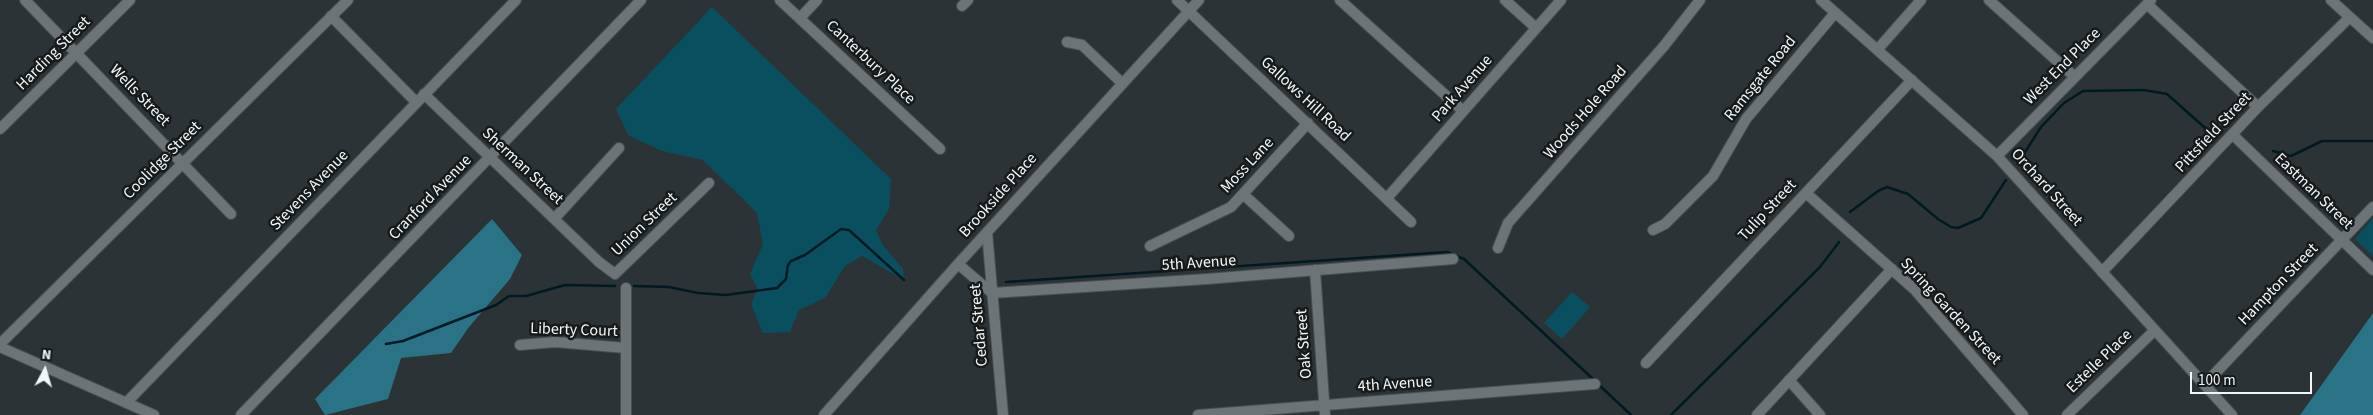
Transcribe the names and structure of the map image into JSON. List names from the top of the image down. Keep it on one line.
{"streets":{"street":["Harding Street","Canterbury Place","West End Place","Ramsgate Road","Park Avenue","Wells Street","Gallows Hill Road","Woods Hole Road","Pittsfield Street","Coolidge Street","Moss Lane","Sherman Street","Orchard Street","Stevens Avenue","Eastman Street","Brookside Place","Cranford Avenue","Tulip Street","Union Street","5th Avenue","Hampton Street","Spring Garden Street","Cedar Street","Liberty Court","Oak Street","Estelle Place","4th Avenue"]},"crossings":[["Harding Street","Wells Street"],["West End Place","Orchard Street"],["Ramsgate Road","Orchard Street"],["Park Avenue","Gallows Hill Road"],["Wells Street","Coolidge Street"],["Gallows Hill Road","Moss Lane"],["Gallows Hill Road","Brookside Place"],["Pittsfield Street","Orchard Street"],["Pittsfield Street","Eastman Street"],["Sherman Street","Stevens Avenue"],["Sherman Street","Cranford Avenue"],["Sherman Street","Union Street"],["Orchard Street","Tulip Street"],["Orchard Street","Hampton Street"],["Orchard Street","Estelle Place"],["Eastman Street","Hampton Street"],["Brookside Place","Cedar Street"],["Tulip Street","Spring Garden Street"],["5th Avenue","Cedar Street"],["5th Avenue","Oak Street"],["Oak Street","4th Avenue"]],"scale_bar":"100 m","north":"top"}
